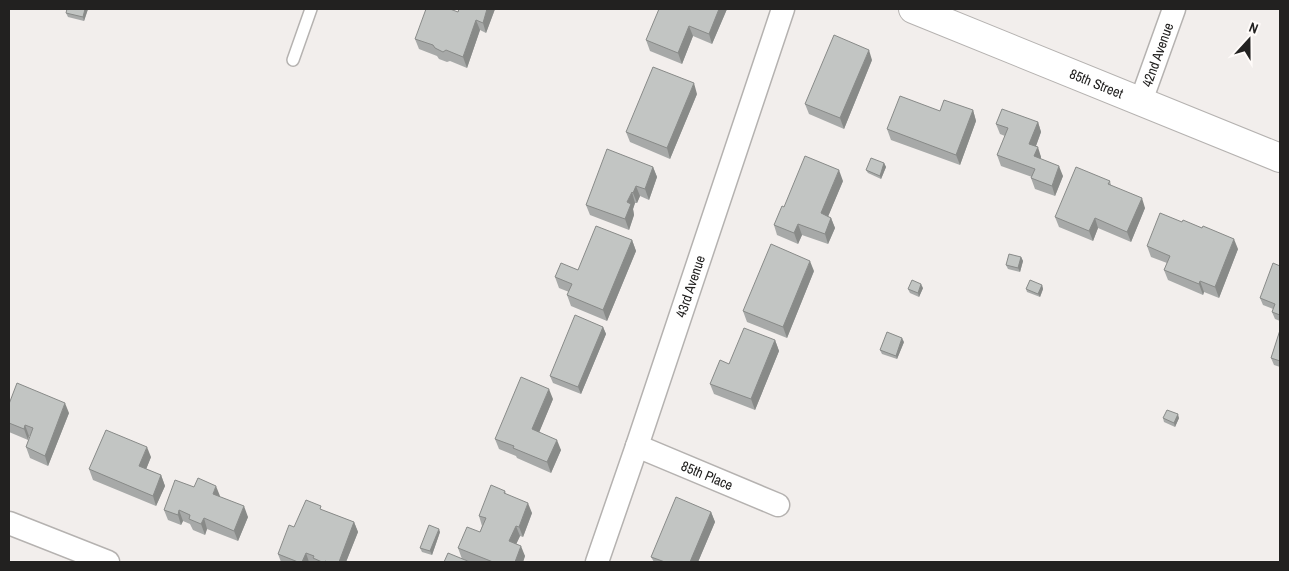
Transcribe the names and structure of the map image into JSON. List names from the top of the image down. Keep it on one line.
{"streets":{"street":["42nd Avenue","85th Street","43rd Avenue","85th Place"]},"crossings":[["42nd Avenue","85th Street"],["43rd Avenue","85th Place"]],"north":"top"}
